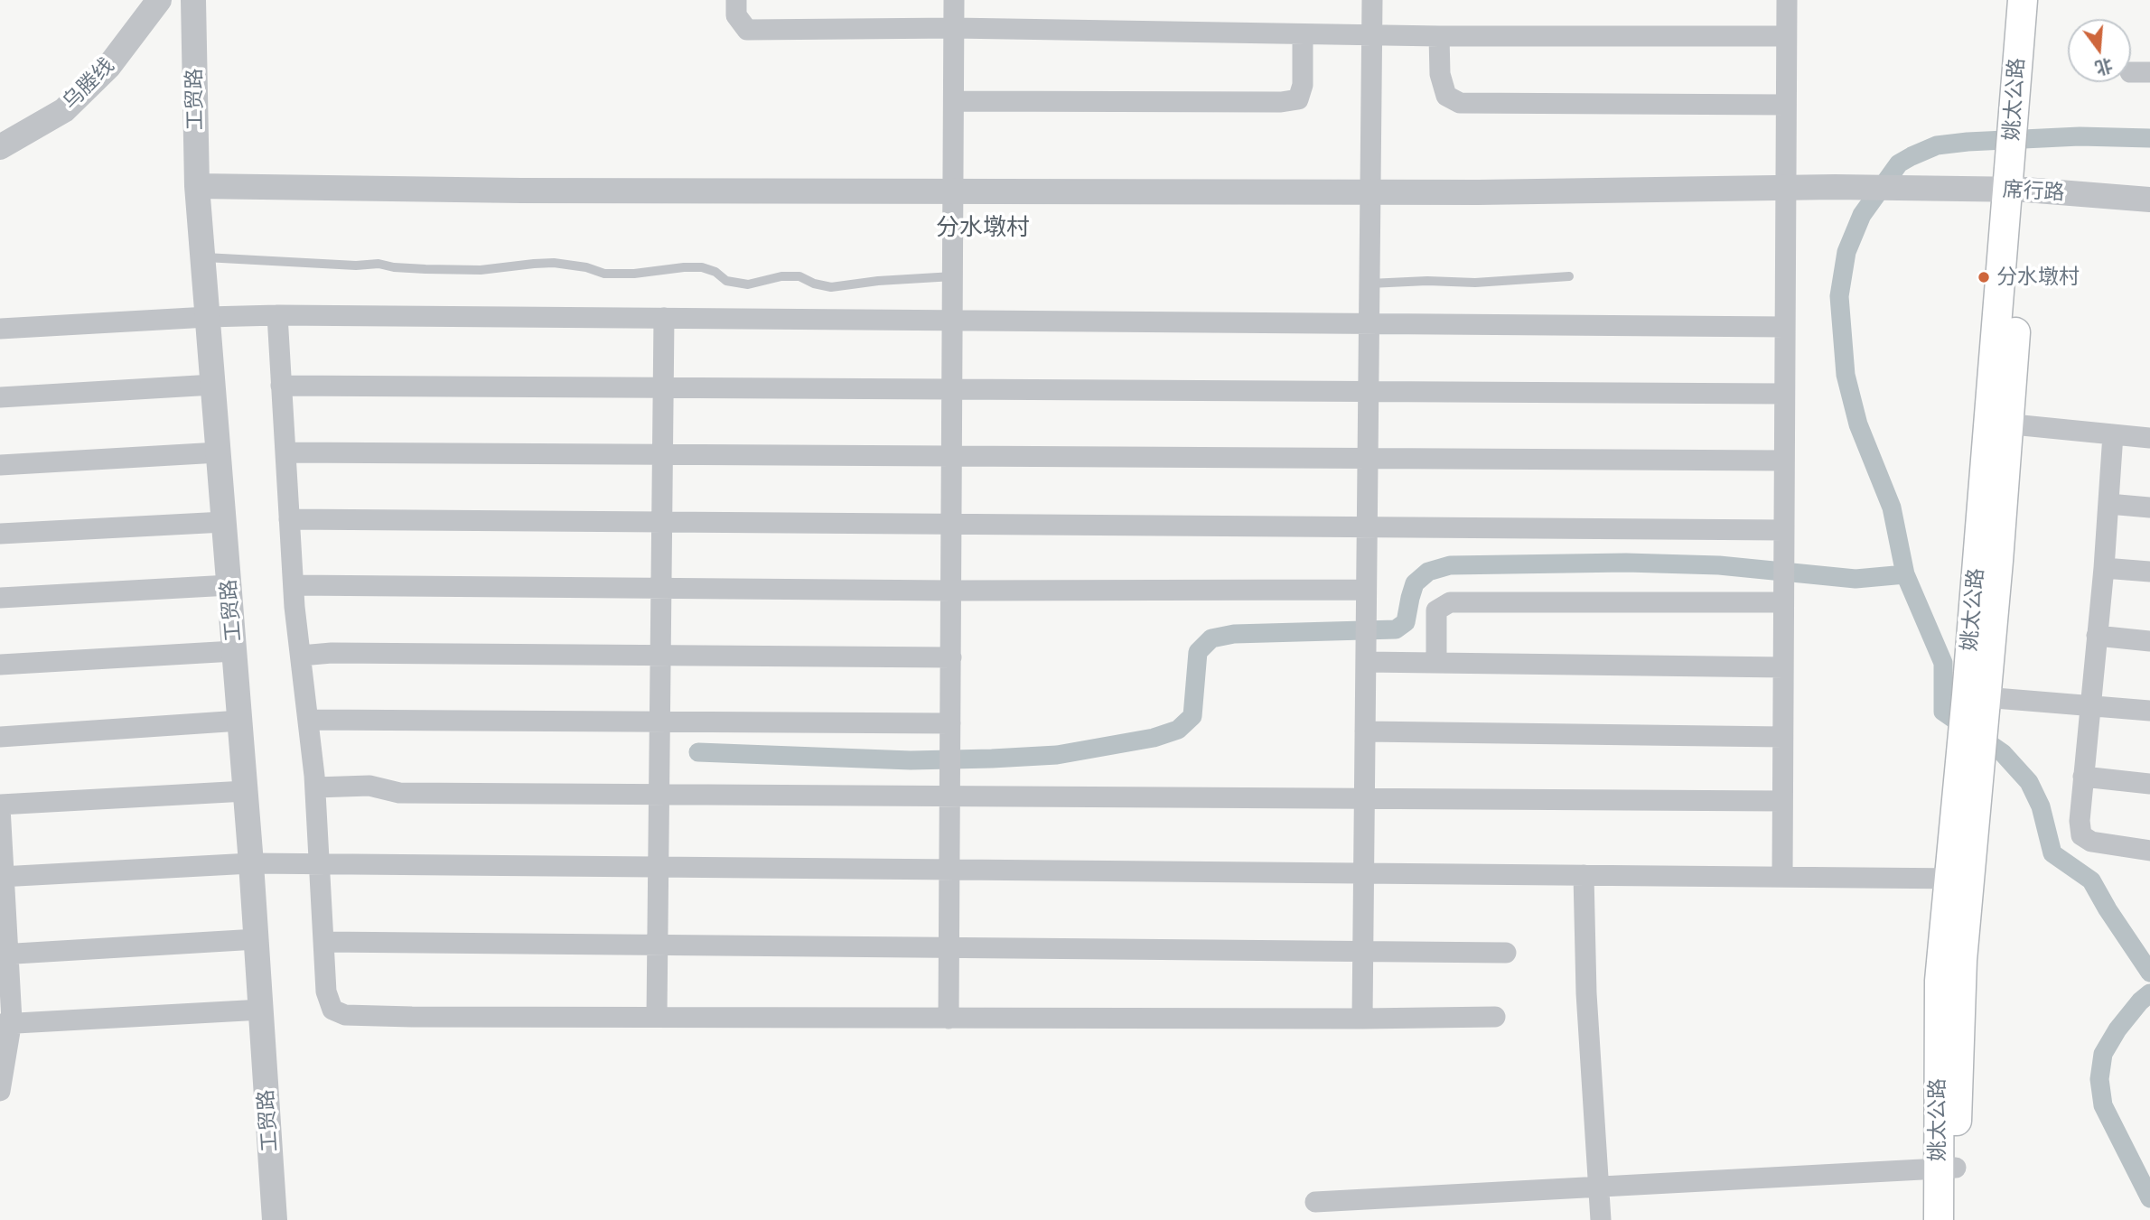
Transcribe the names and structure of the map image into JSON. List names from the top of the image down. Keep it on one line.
{"streets":{"main road":["姚太公路"],"street":["乌塍线","工贸路","席行路"]},"crossings":[["工贸路","席行路"],["姚太公路","席行路"]],"districts":["分水墩村"],"places":["分水墩村"],"north":"bottom"}
